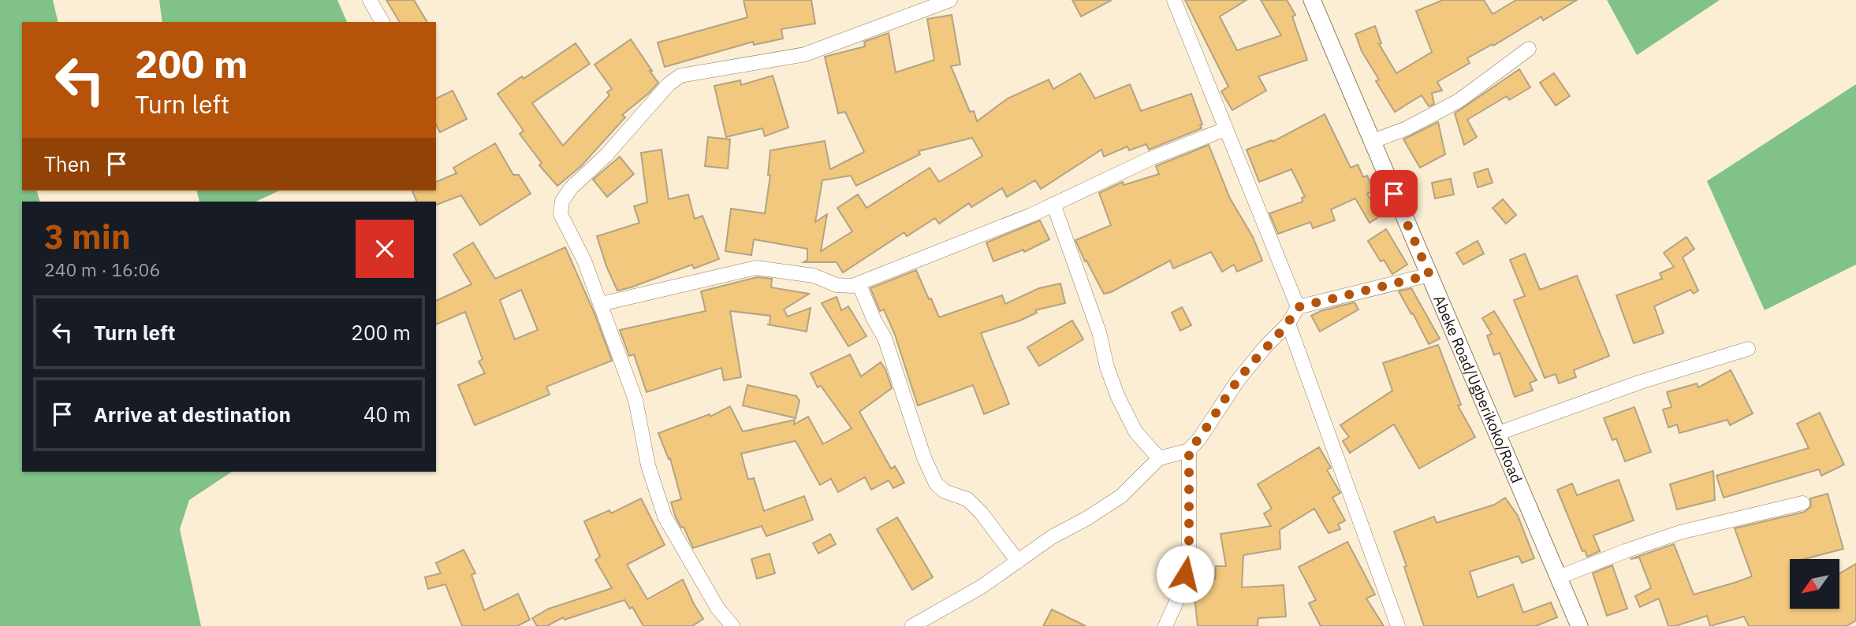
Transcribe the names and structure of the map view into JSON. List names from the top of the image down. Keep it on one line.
{"streets":{"street":["Abeke Road/Ugberikoko/Road"]},"north":"bottom left","page":{"turn":["200 m","Turn left"],"then":"Then","heading":["3 min","240 m · 16:06"],"list":[{"name":"Turn left","value":"200 m"},{"name":"Arrive at destination","value":"40 m"}]}}
